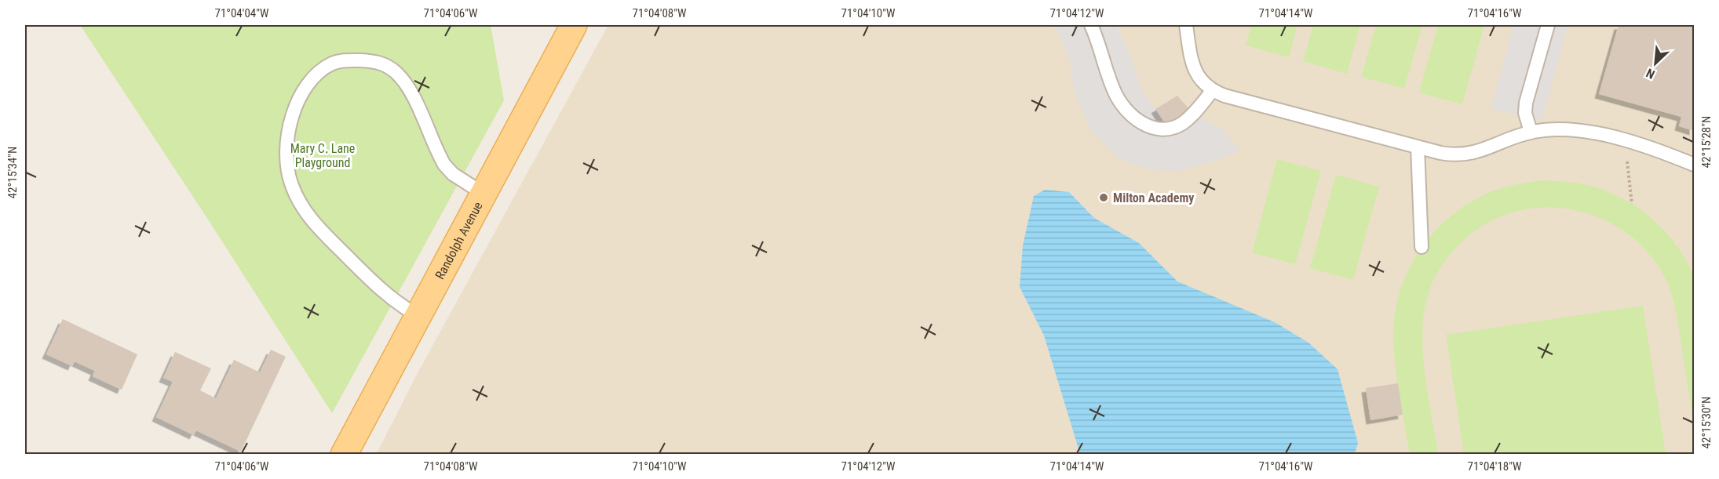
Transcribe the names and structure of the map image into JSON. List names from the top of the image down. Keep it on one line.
{"streets":{"main road":["Randolph Avenue"]},"parks":["Mary C. Lane Playground"],"places":["Milton Academy"],"north":"bottom left","coordinates":["71°04'04\"W","71°04'06\"W","71°04'08\"W","71°04'10\"W","71°04'12\"W","71°04'14\"W","71°04'16\"W","42°15'28\"N","42°15'34\"N","42°15'30\"N","71°04'18\"W"]}
